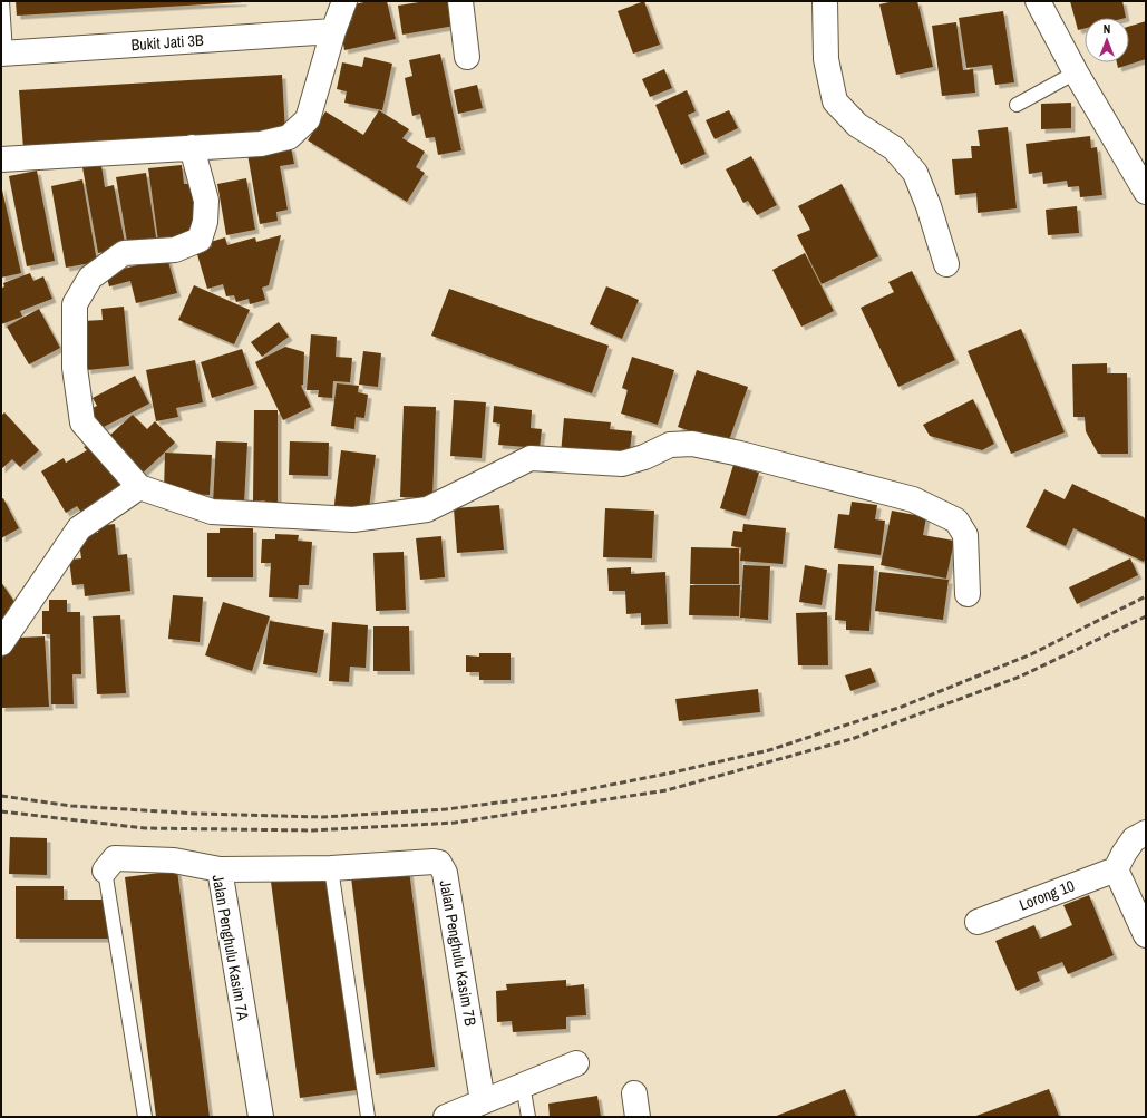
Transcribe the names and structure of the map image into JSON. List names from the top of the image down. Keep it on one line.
{"streets":{"street":["Bukit Jati 3B","Lorong 10","Jalan Penghulu Kasim 7A","Jalan Penghulu Kasim 7B"]},"crossings":[["Jalan Penghulu Kasim 7A","Jalan Penghulu Kasim 7B"]],"north":"top"}
